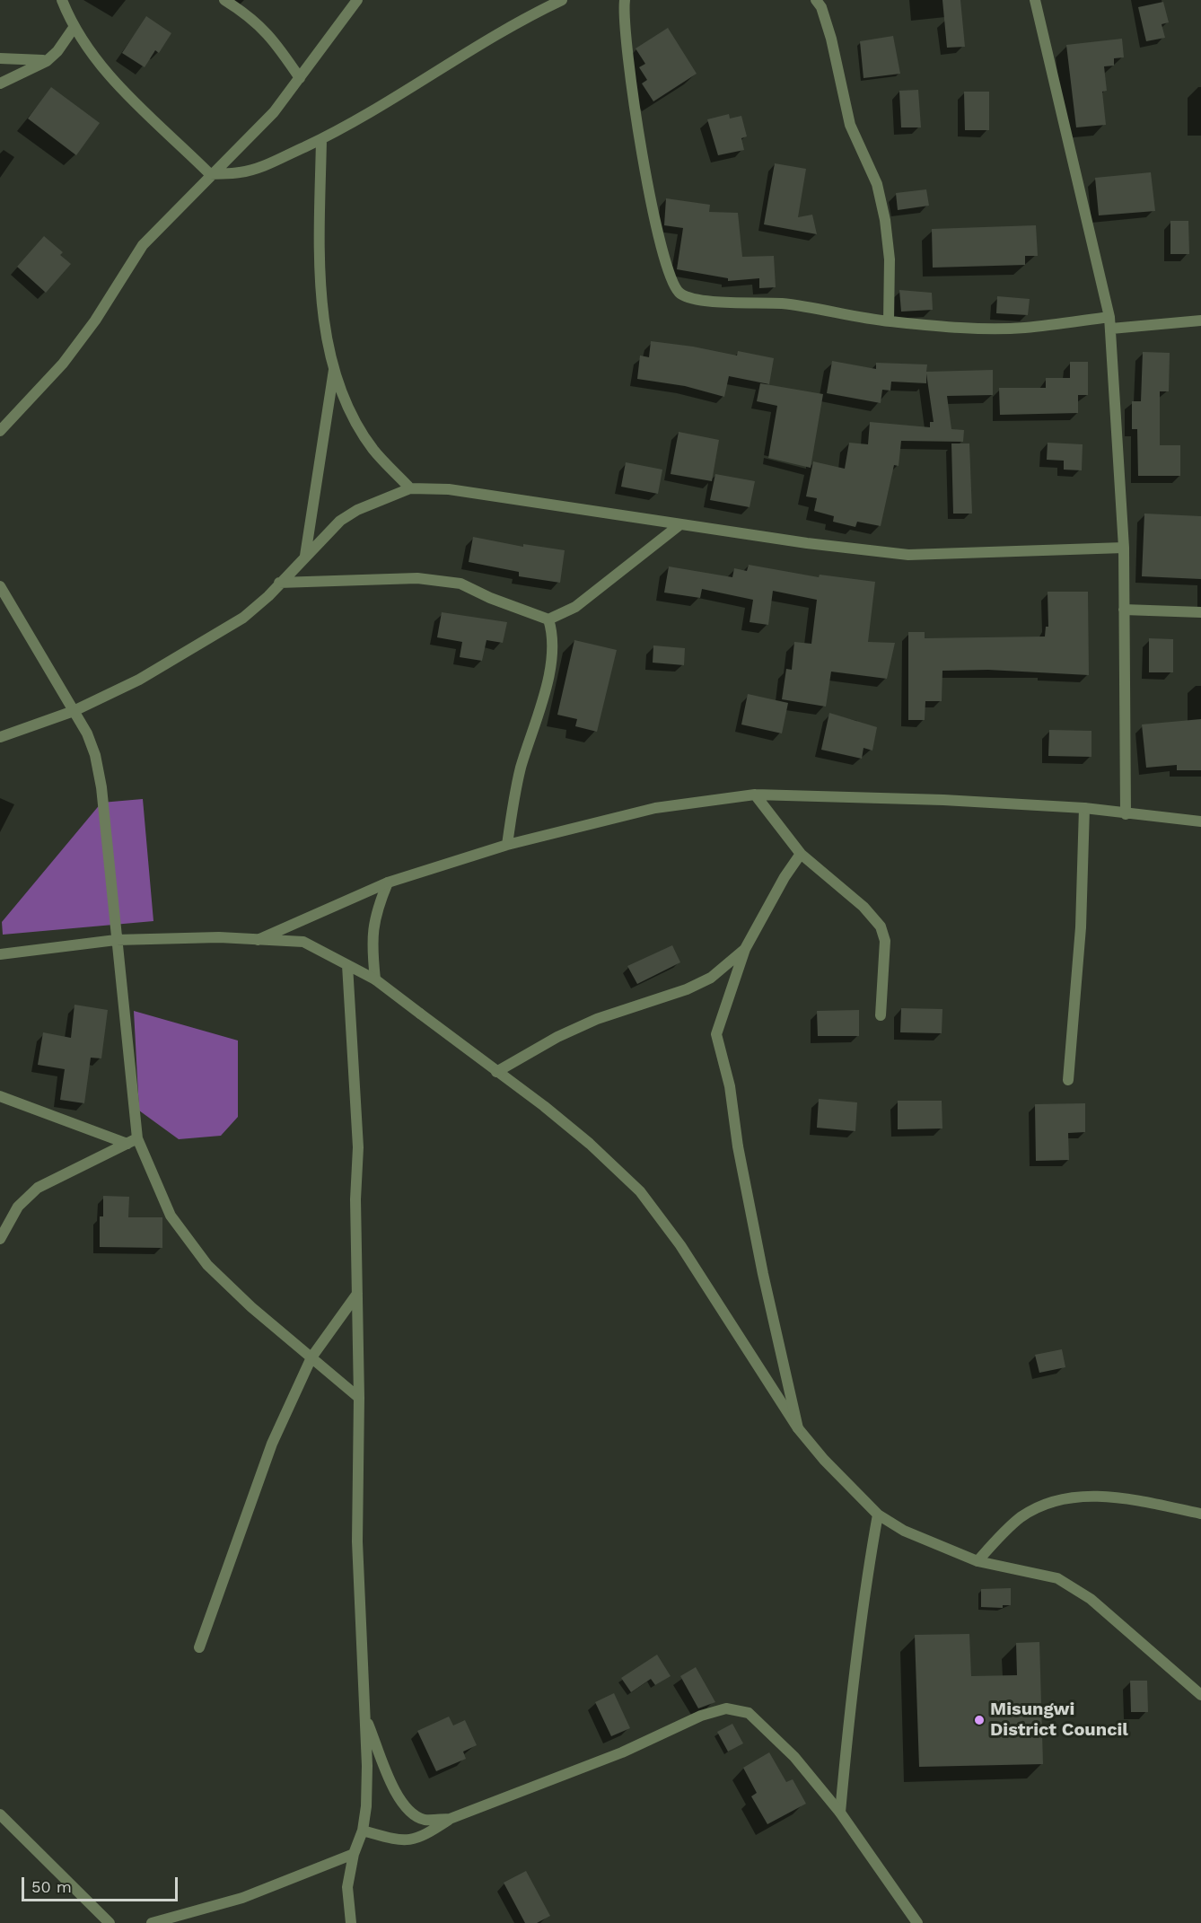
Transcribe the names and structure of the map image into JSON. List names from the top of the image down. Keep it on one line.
{"places":["Misungwi District Council"],"scale_bar":"50 m"}
